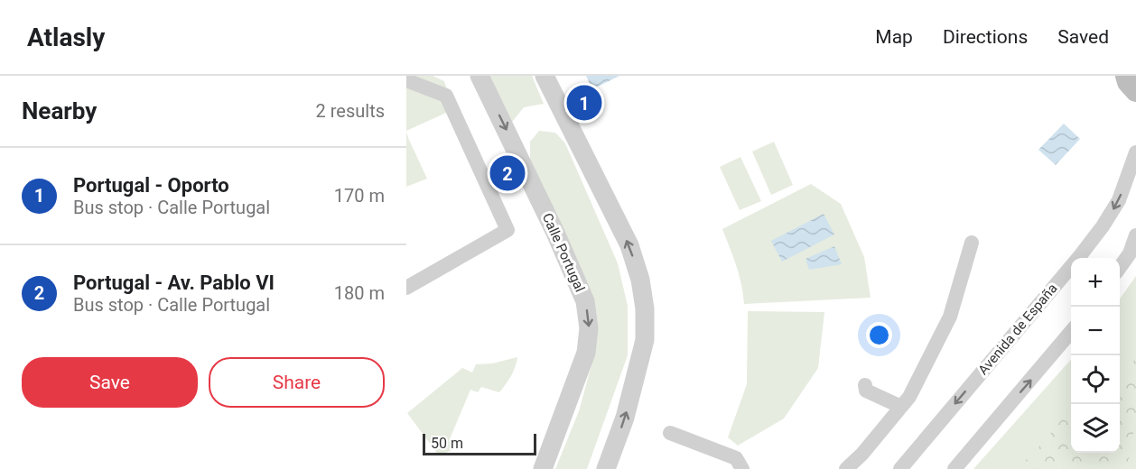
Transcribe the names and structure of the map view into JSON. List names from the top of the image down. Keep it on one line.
{"streets":{"street":["Calle Portugal","Avenida de España"]},"scale_bar":"50 m","page":{"header":"Atlasly","nav":["Map","Directions","Saved"],"heading":["Nearby","2 results"],"pins":["1","2"],"list":[{"mark":"1","name":"Portugal - Oporto","note":"Bus stop · Calle Portugal","value":"170 m"},{"mark":"2","name":"Portugal - Av. Pablo VI","note":"Bus stop · Calle Portugal","value":"180 m"}],"map_buttons":["+","−"],"buttons":["Save","Share"],"scale":"50 m"}}
